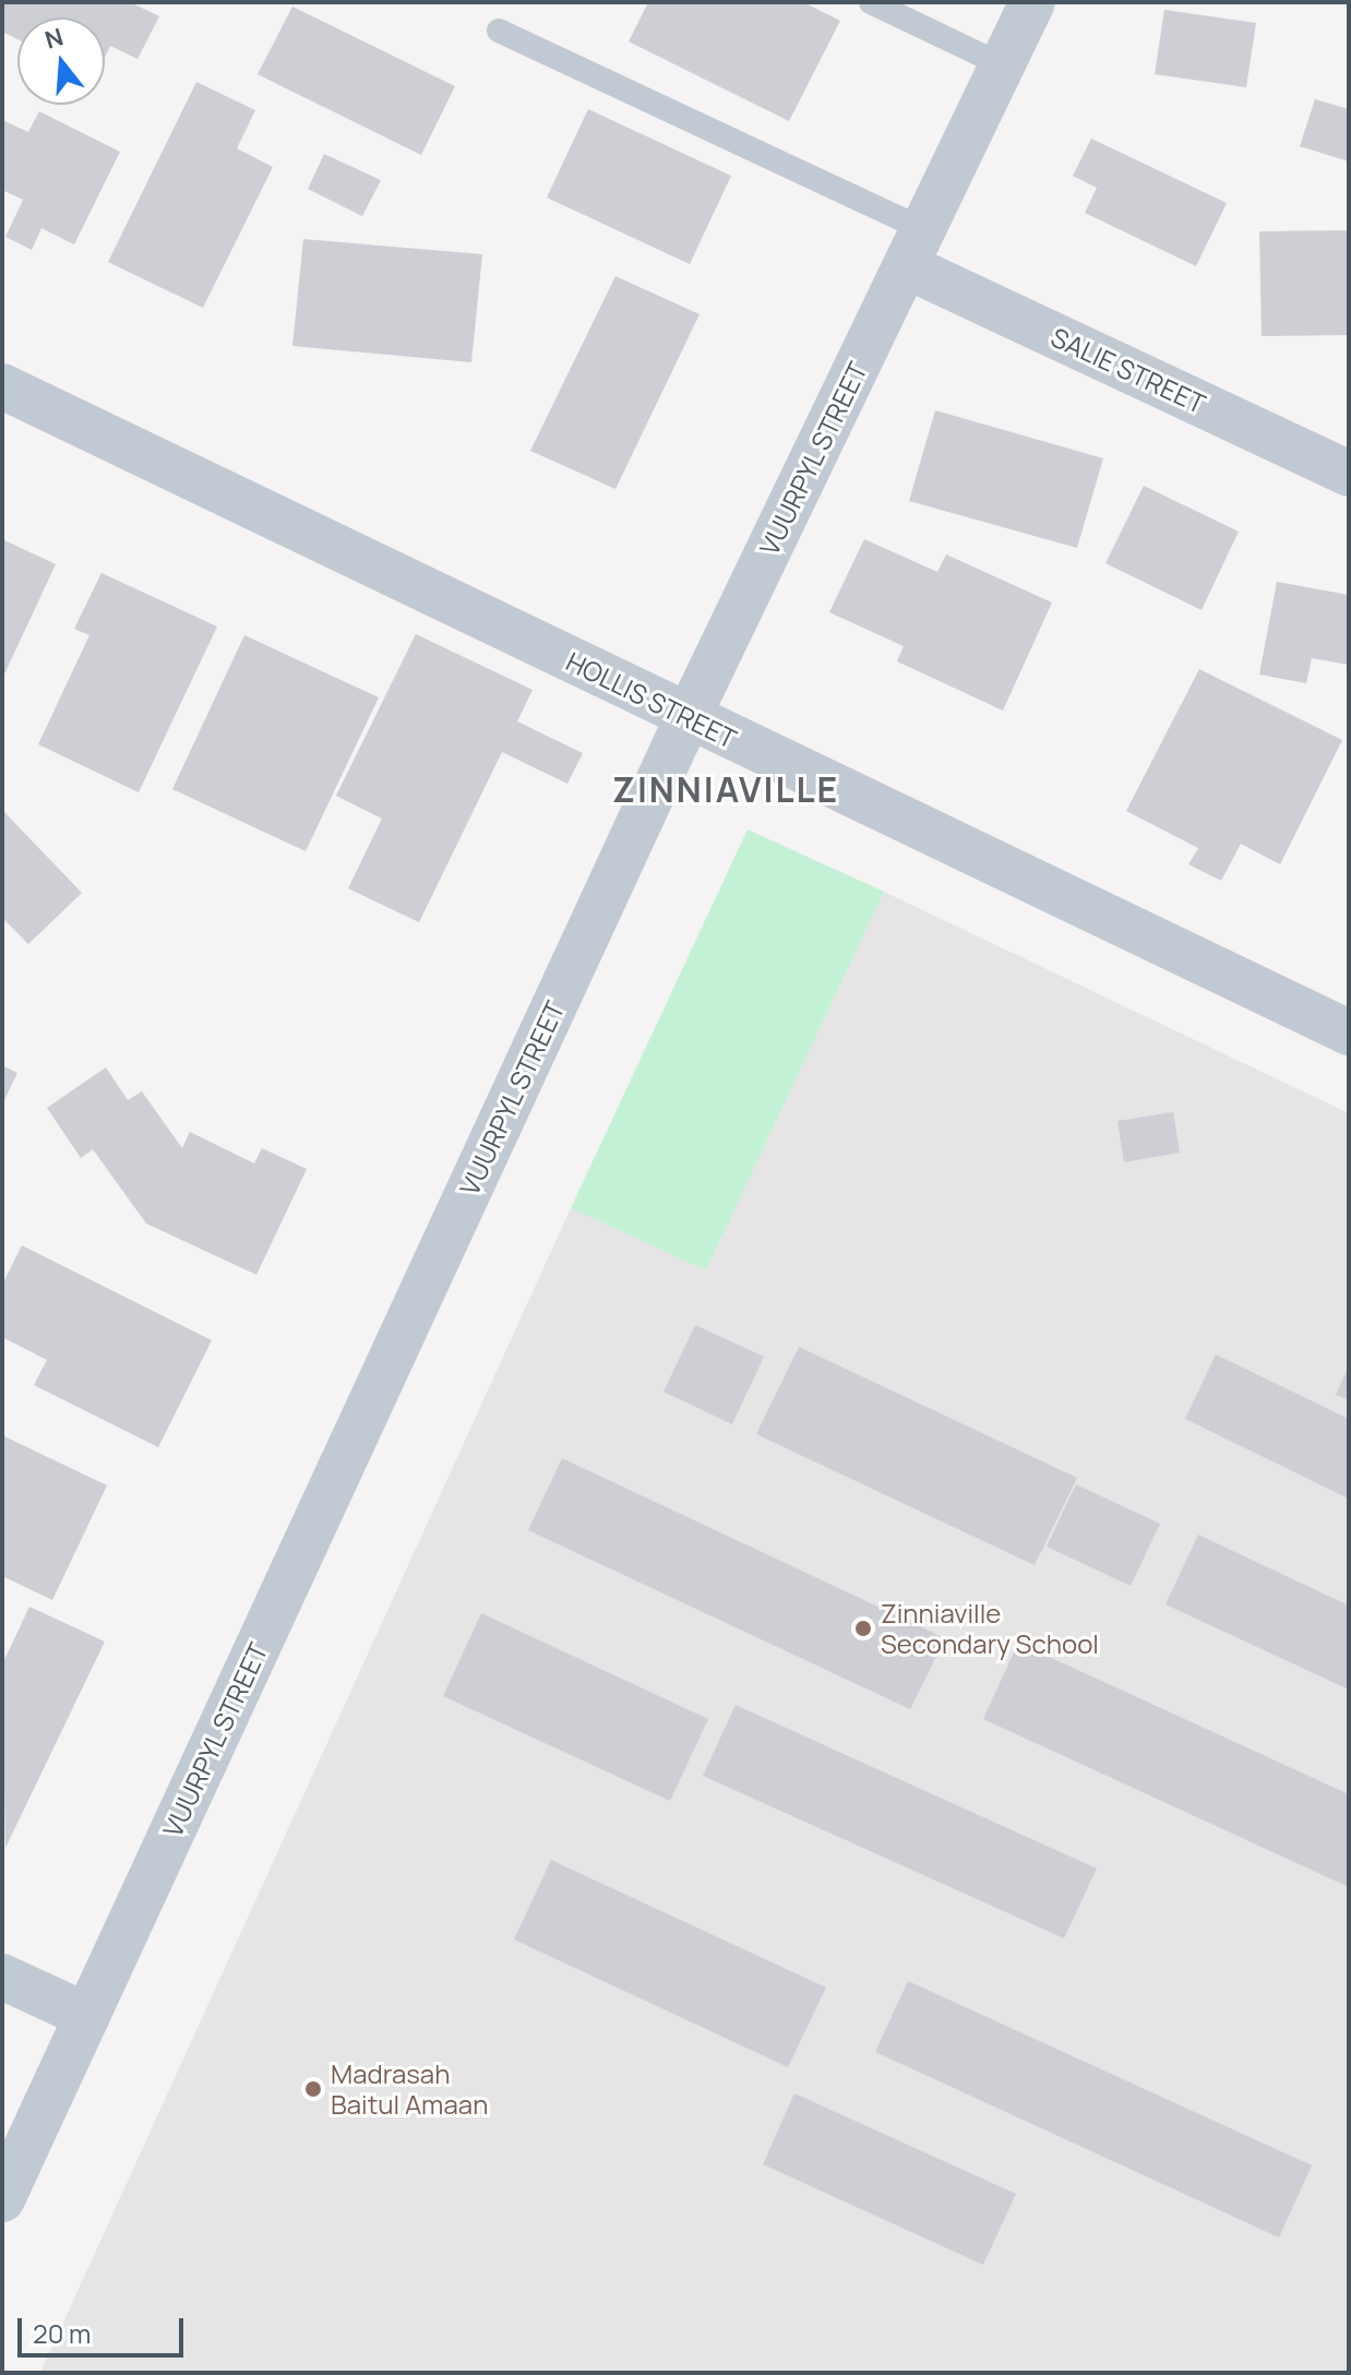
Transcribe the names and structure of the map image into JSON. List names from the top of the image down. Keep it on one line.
{"streets":{"street":["SALIE STREET","VUURPYL STREET","HOLLIS STREET"]},"crossings":[["SALIE STREET","VUURPYL STREET"],["VUURPYL STREET","HOLLIS STREET"]],"districts":["ZINNIAVILLE"],"places":["Zinniaville Secondary School","Madrasah Baitul Amaan"],"scale_bar":"20 m","north":"top"}
